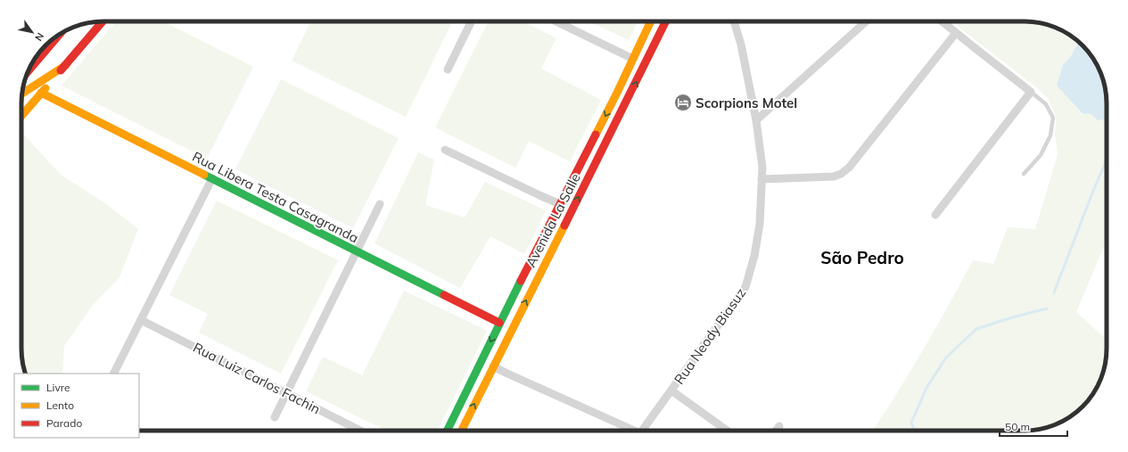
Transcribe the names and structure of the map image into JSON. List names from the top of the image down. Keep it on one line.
{"streets":{"main road":["Rua Libera Testa Casagranda","Avenida La Salle"],"street":["Rua Neody Biasuz","Rua Luiz Carlos Fachin"]},"crossings":[["Rua Libera Testa Casagranda","Avenida La Salle"]],"districts":["São Pedro"],"places":{"hotel":["Scorpions Motel"]},"legend":["Livre","Lento","Parado"],"scale_bar":"50 m","north":"bottom right"}
